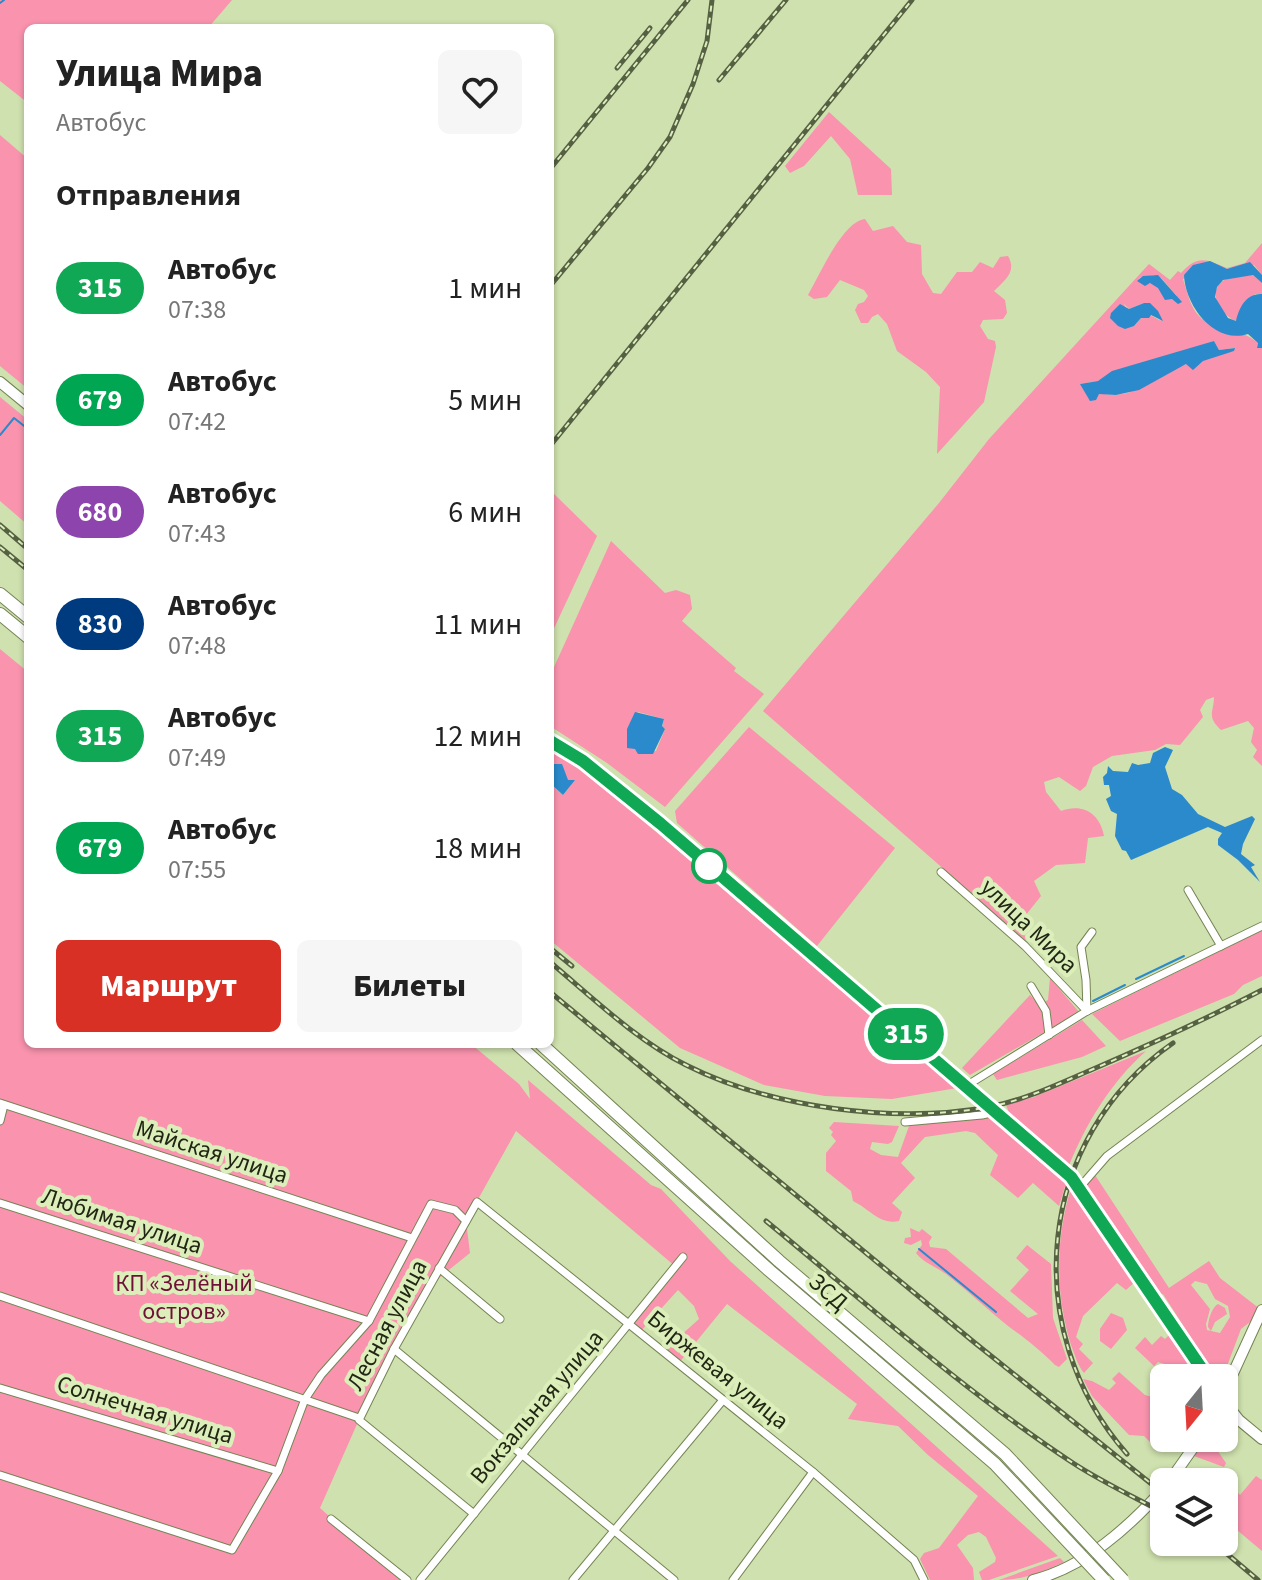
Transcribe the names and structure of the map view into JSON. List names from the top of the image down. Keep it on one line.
{"streets":{"highway":["ЗСД"],"street":["улица Мира","Майская улица","Любимая улица","Лесная улица","Биржевая улица","Вокзальная улица","Солнечная улица"]},"crossings":[["Лесная улица","Биржевая улица"],["Лесная улица","Вокзальная улица"],["Биржевая улица","Вокзальная улица"]],"parks":["КП «Зелёный остров»"],"lines":["bus line 315"],"north":"bottom","page":{"on_map":"315","heading":[["Улица Мира","Автобус"],"Отправления"],"list":[{"mark":"315","name":"Автобус","note":"07:38","value":"1 мин"},{"mark":"679","name":"Автобус","note":"07:42","value":"5 мин"},{"mark":"680","name":"Автобус","note":"07:43","value":"6 мин"},{"mark":"830","name":"Автобус","note":"07:48","value":"11 мин"},{"mark":"315","name":"Автобус","note":"07:49","value":"12 мин"},{"mark":"679","name":"Автобус","note":"07:55","value":"18 мин"}],"buttons":["Маршрут","Билеты"]}}
